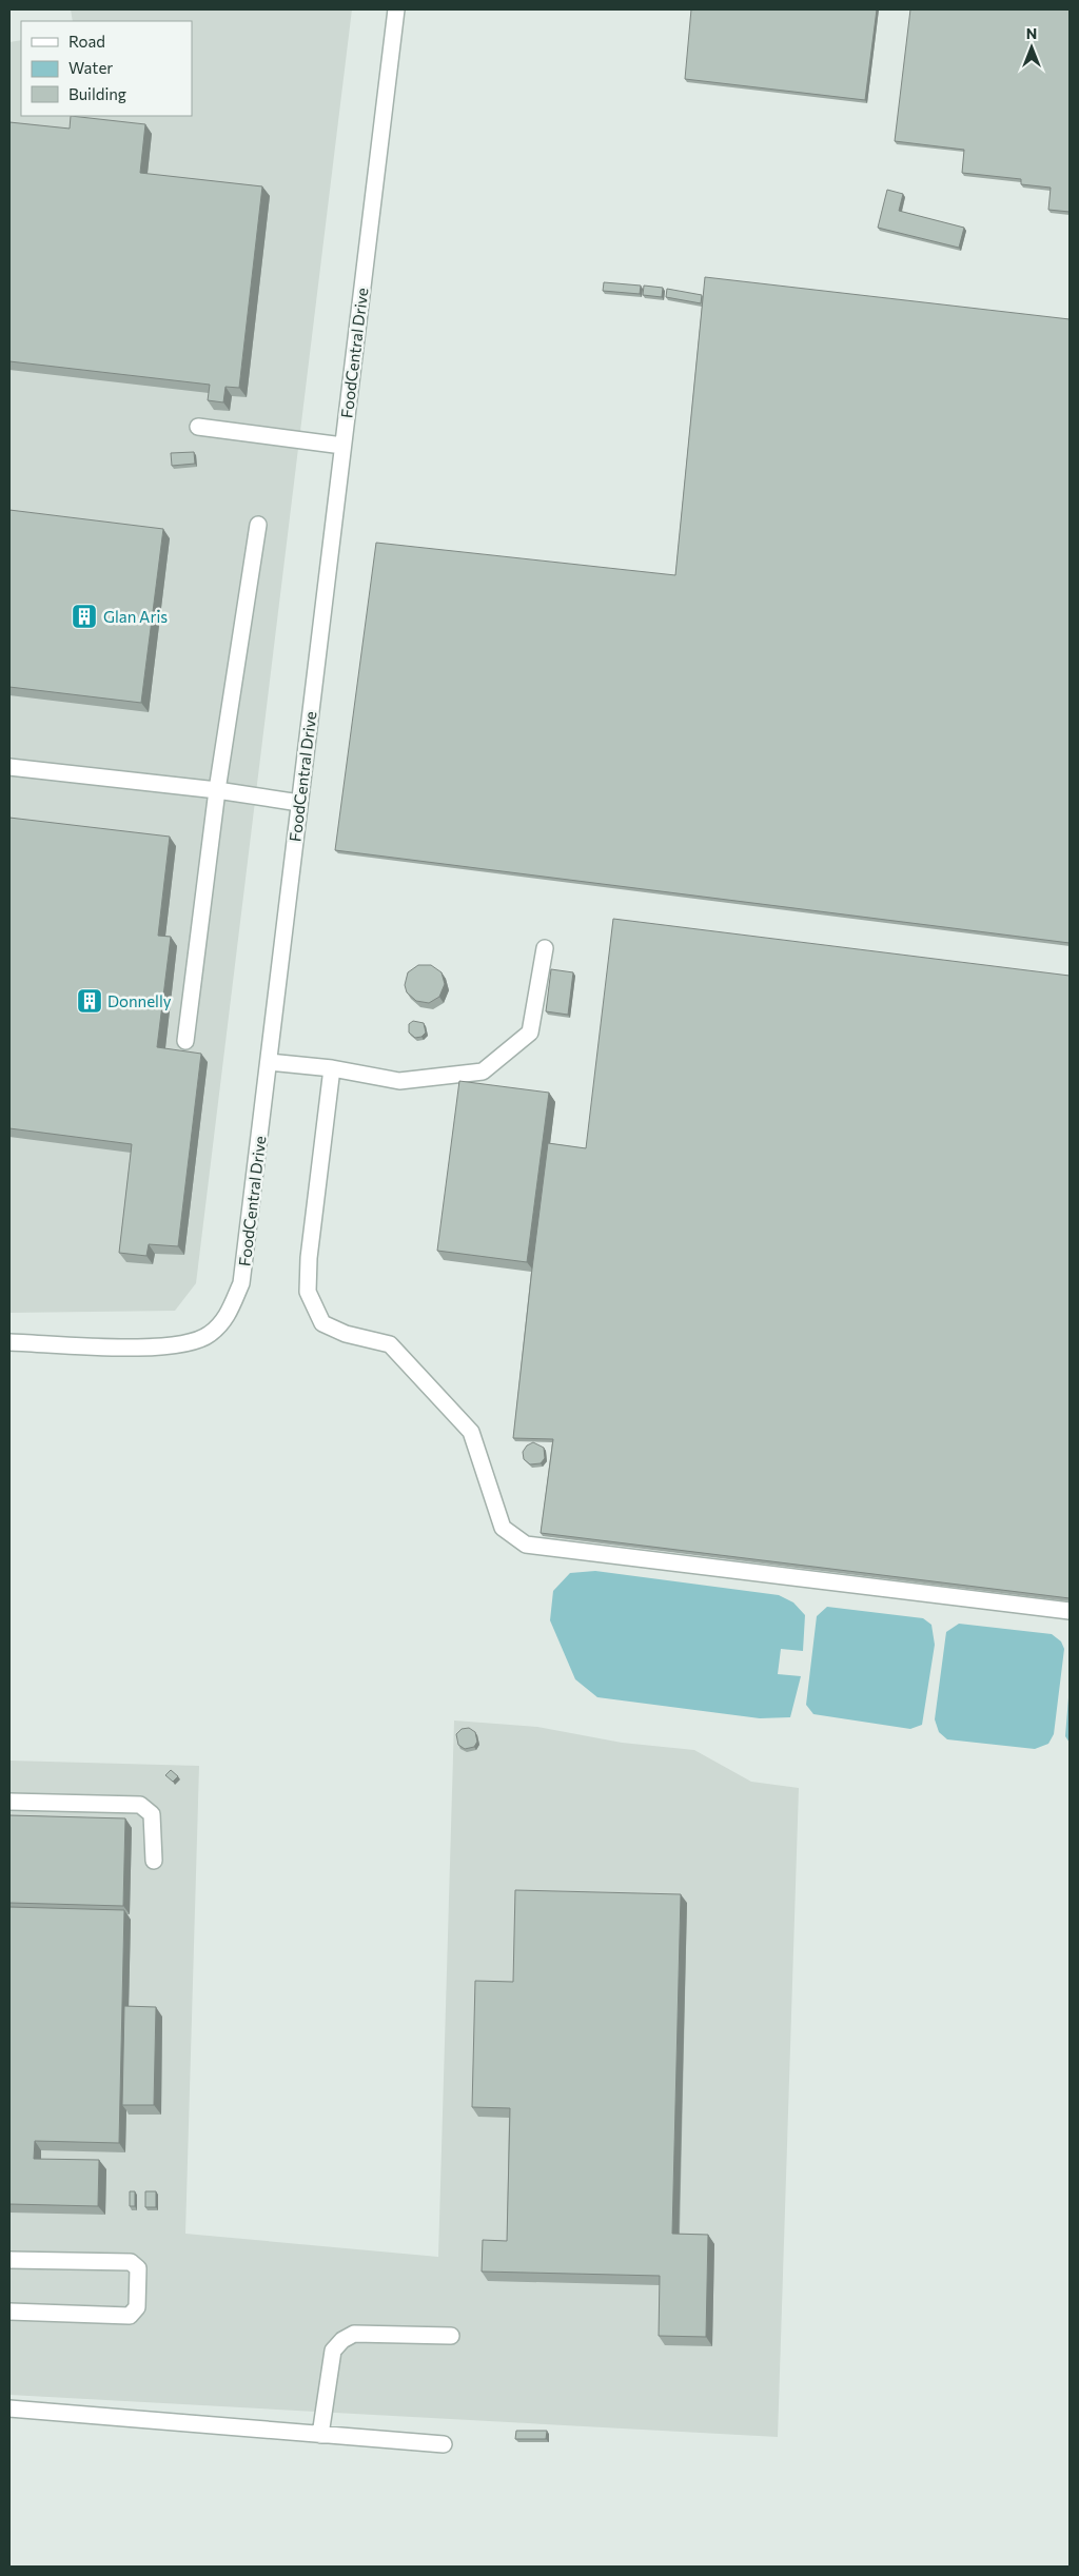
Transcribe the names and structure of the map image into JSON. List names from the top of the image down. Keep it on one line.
{"streets":{"street":["FoodCentral Drive"]},"places":{"building":["Glan Aris","Donnelly"]},"legend":["Road","Water","Building"],"north":"top"}
